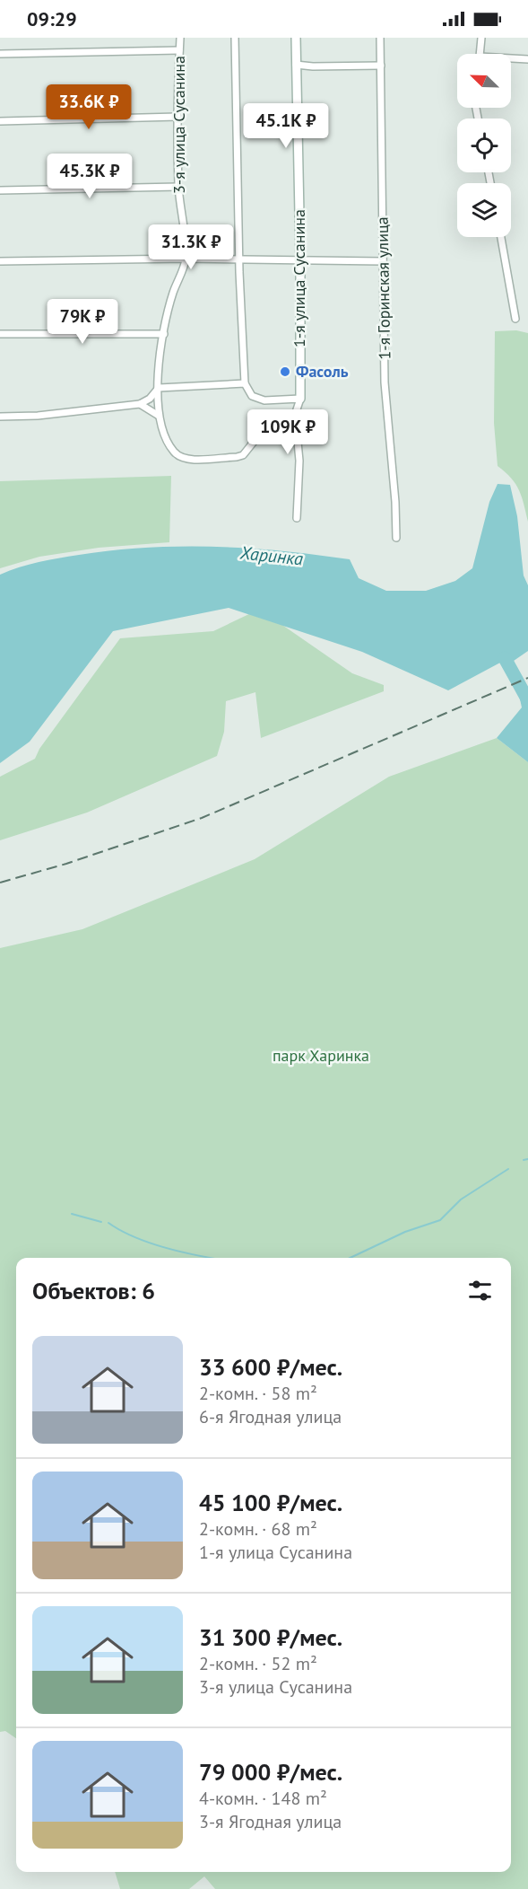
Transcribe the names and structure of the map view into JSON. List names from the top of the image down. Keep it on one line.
{"streets":{"street":["3-я улица Сусанина","1-я улица Сусанина","1-я Горинская улица"]},"crossings":[["3-я улица Сусанина","1-я улица Сусанина"]],"water":["Харинка"],"parks":["парк Харинка"],"places":["Фасоль"],"north":"top left","page":{"status":"09:29","price":["33.6K ₽","45.1K ₽","45.3K ₽","31.3K ₽","79K ₽","109K ₽"],"heading":"Объектов: 6","list":[{"name":"33 600 ₽/мес.","note":"2-комн. · 58 m² · 6-я Ягодная улица"},{"name":"45 100 ₽/мес.","note":"2-комн. · 68 m² · 1-я улица Сусанина"},{"name":"31 300 ₽/мес.","note":"2-комн. · 52 m² · 3-я улица Сусанина"},{"name":"79 000 ₽/мес.","note":"4-комн. · 148 m² · 3-я Ягодная улица"}]}}
